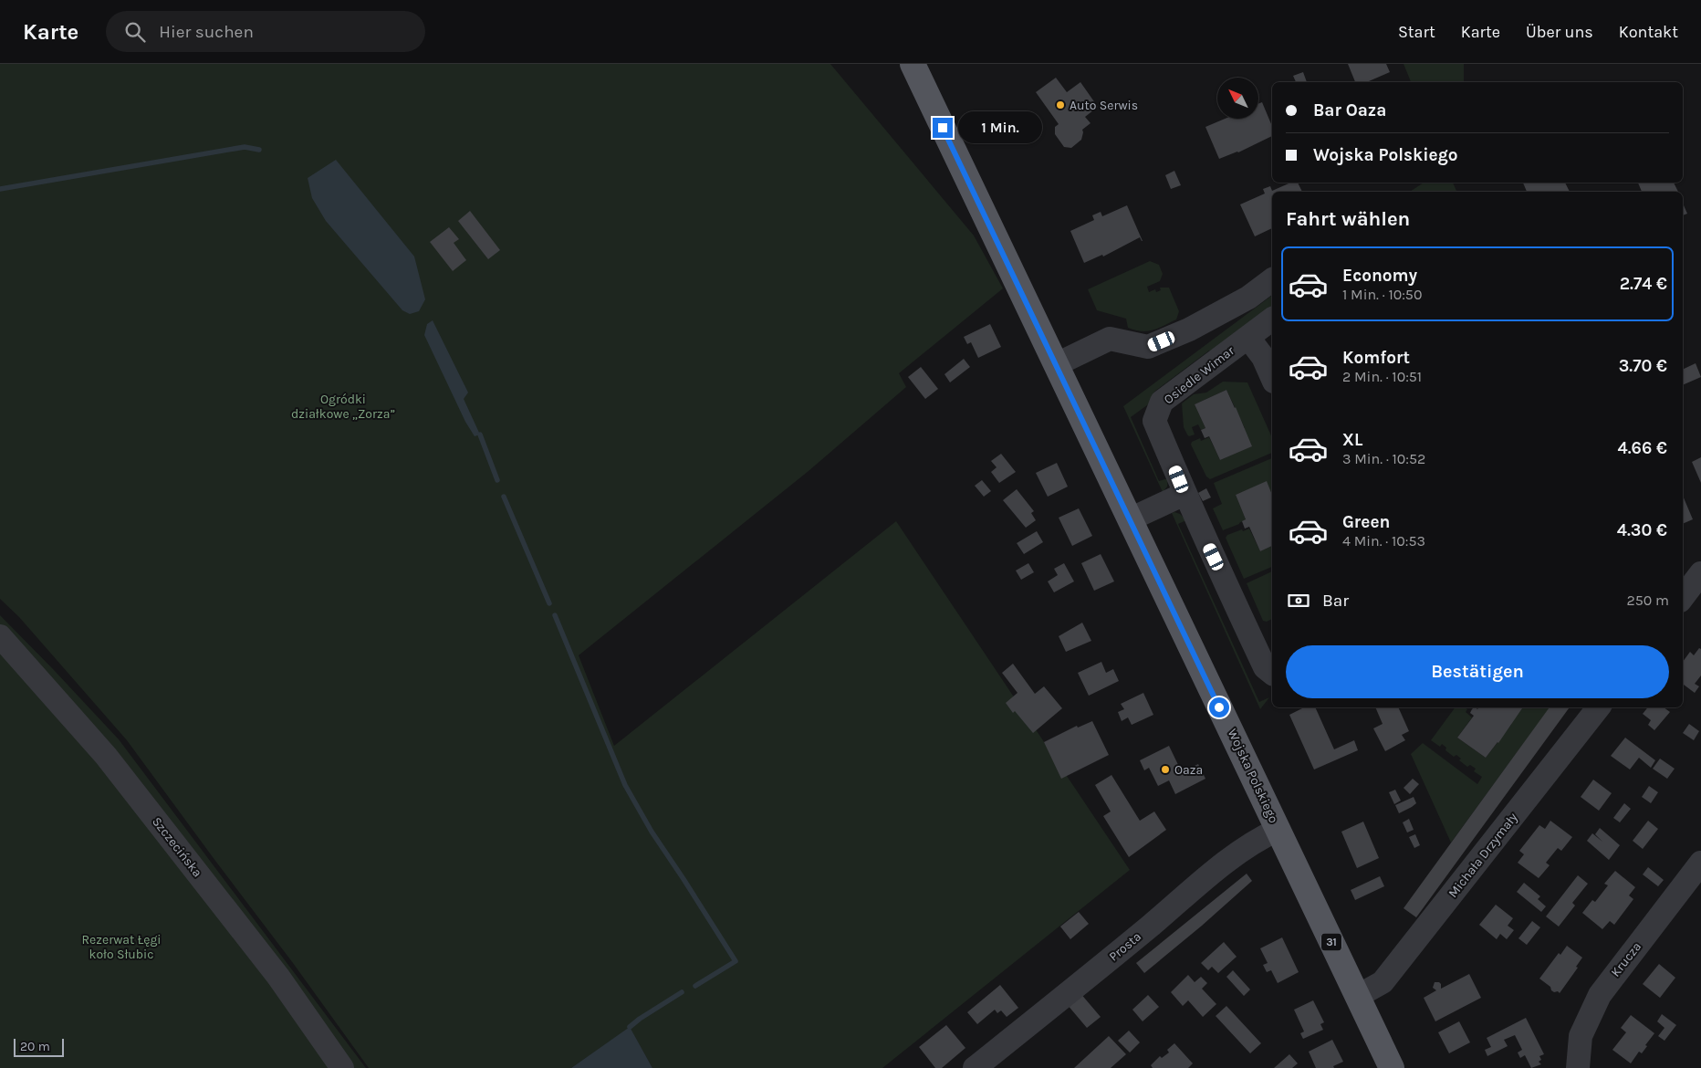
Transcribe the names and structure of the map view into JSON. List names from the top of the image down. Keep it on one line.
{"streets":{"main road":["Wojska Polskiego","31"],"street":["Osiedle Wimar","Szczecińska","Michała Drzymały","Prosta","Krucza"]},"crossings":[["Wojska Polskiego","Michała Drzymały"],["Wojska Polskiego","Prosta"]],"parks":["Ogródki działkowe „Zorza”","Rezerwat Łęgi koło Słubic"],"places":["Auto Serwis","Oaza"],"scale_bar":"20 m","north":"top left","page":{"header":"Karte","search":"Hier suchen","nav":["Start","Karte","Über uns","Kontakt"],"banner":["Bar Oaza","Wojska Polskiego"],"bubble":"1 Min.","heading":"Fahrt wählen","list":[{"name":"Economy","note":"1 Min. · 10:50","value":"2.74 €"},{"name":"Komfort","note":"2 Min. · 10:51","value":"3.70 €"},{"name":"XL","note":"3 Min. · 10:52","value":"4.66 €"},{"name":"Green","note":"4 Min. · 10:53","value":"4.30 €"}],"pay":["Bar","250 m"],"buttons":"Bestätigen","scale":"20 m"}}
